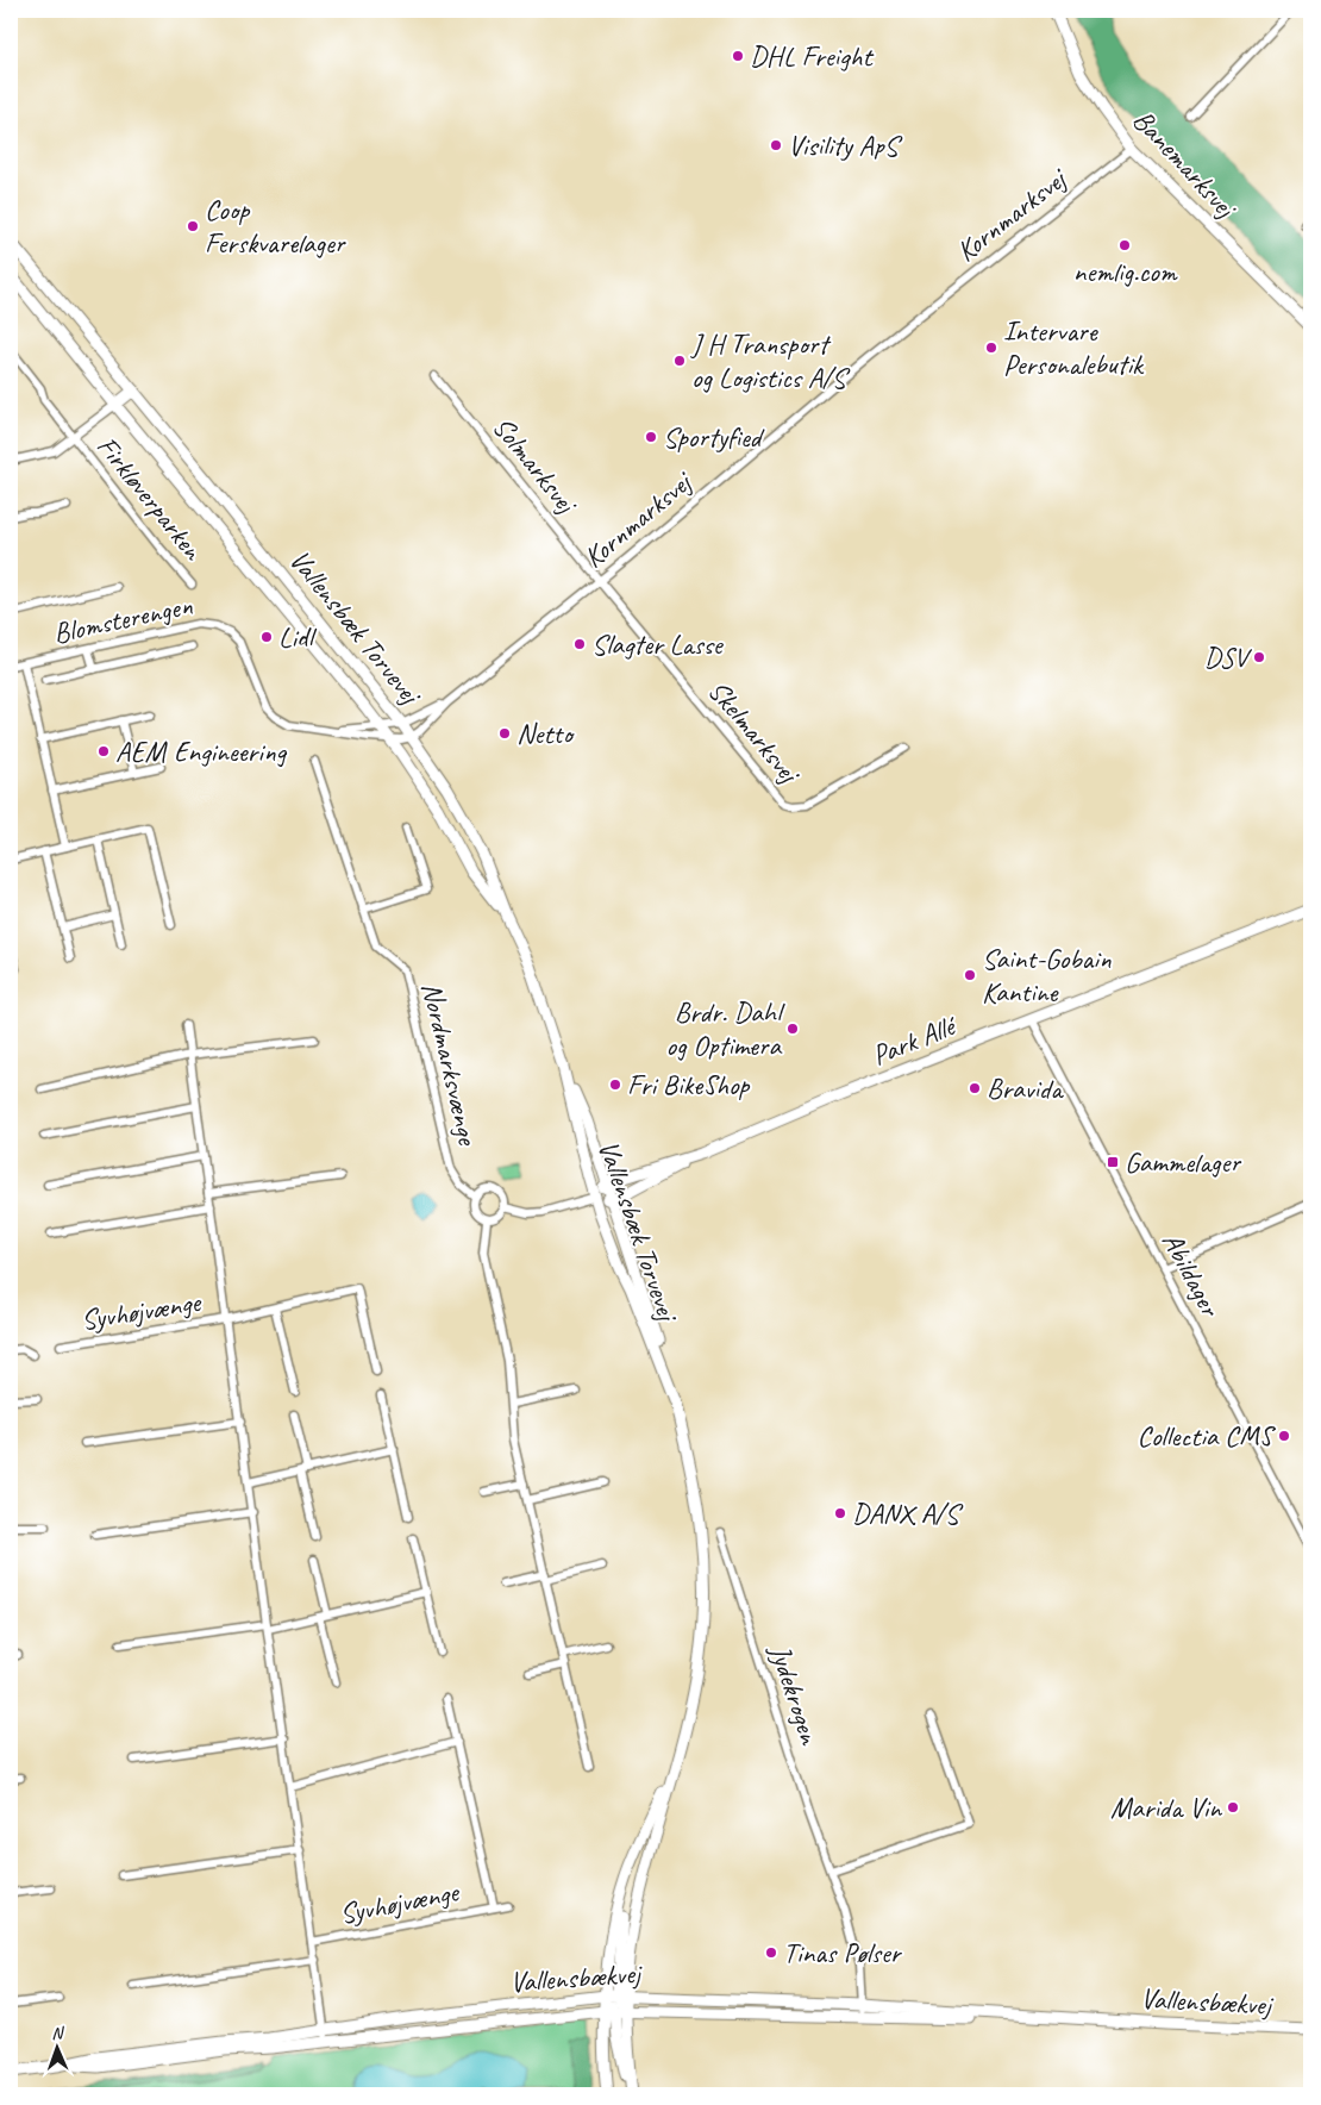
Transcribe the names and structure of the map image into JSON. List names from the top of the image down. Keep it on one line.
{"streets":{"street":["Banemarksvej","Kornmarksvej","Solmarksvej","Firkløverparken","Blomsterengen","Vallensbæk Torvevej","Skelmarksvej","Park Allé","Nordmarksvænge","Abildager","Syvhøjvænge","Jydekrogen","Vallensbækvej"]},"crossings":[["Banemarksvej","Kornmarksvej"],["Kornmarksvej","Solmarksvej"],["Kornmarksvej","Blomsterengen"],["Kornmarksvej","Vallensbæk Torvevej"],["Kornmarksvej","Skelmarksvej"],["Solmarksvej","Skelmarksvej"],["Firkløverparken","Vallensbæk Torvevej"],["Blomsterengen","Vallensbæk Torvevej"],["Vallensbæk Torvevej","Park Allé"],["Vallensbæk Torvevej","Vallensbækvej"],["Park Allé","Abildager"],["Syvhøjvænge","Vallensbækvej"],["Jydekrogen","Vallensbækvej"]],"places":{"other":["DHL Freight","Visility ApS","Coop Ferskvarelager","nemlig.com","Intervare Personalebutik","J H Transport og Logistics A/S","Sportyfied","Lidl","Slagter Lasse","DSV","Netto","AEM Engineering","Saint-Gobain Kantine","Brdr. Dahl og Optimera","Fri BikeShop","Bravida","Collectia CMS","DANX A/S","Marida Vin","Tinas Pølser"],"transit":["Gammelager"]},"north":"top"}
